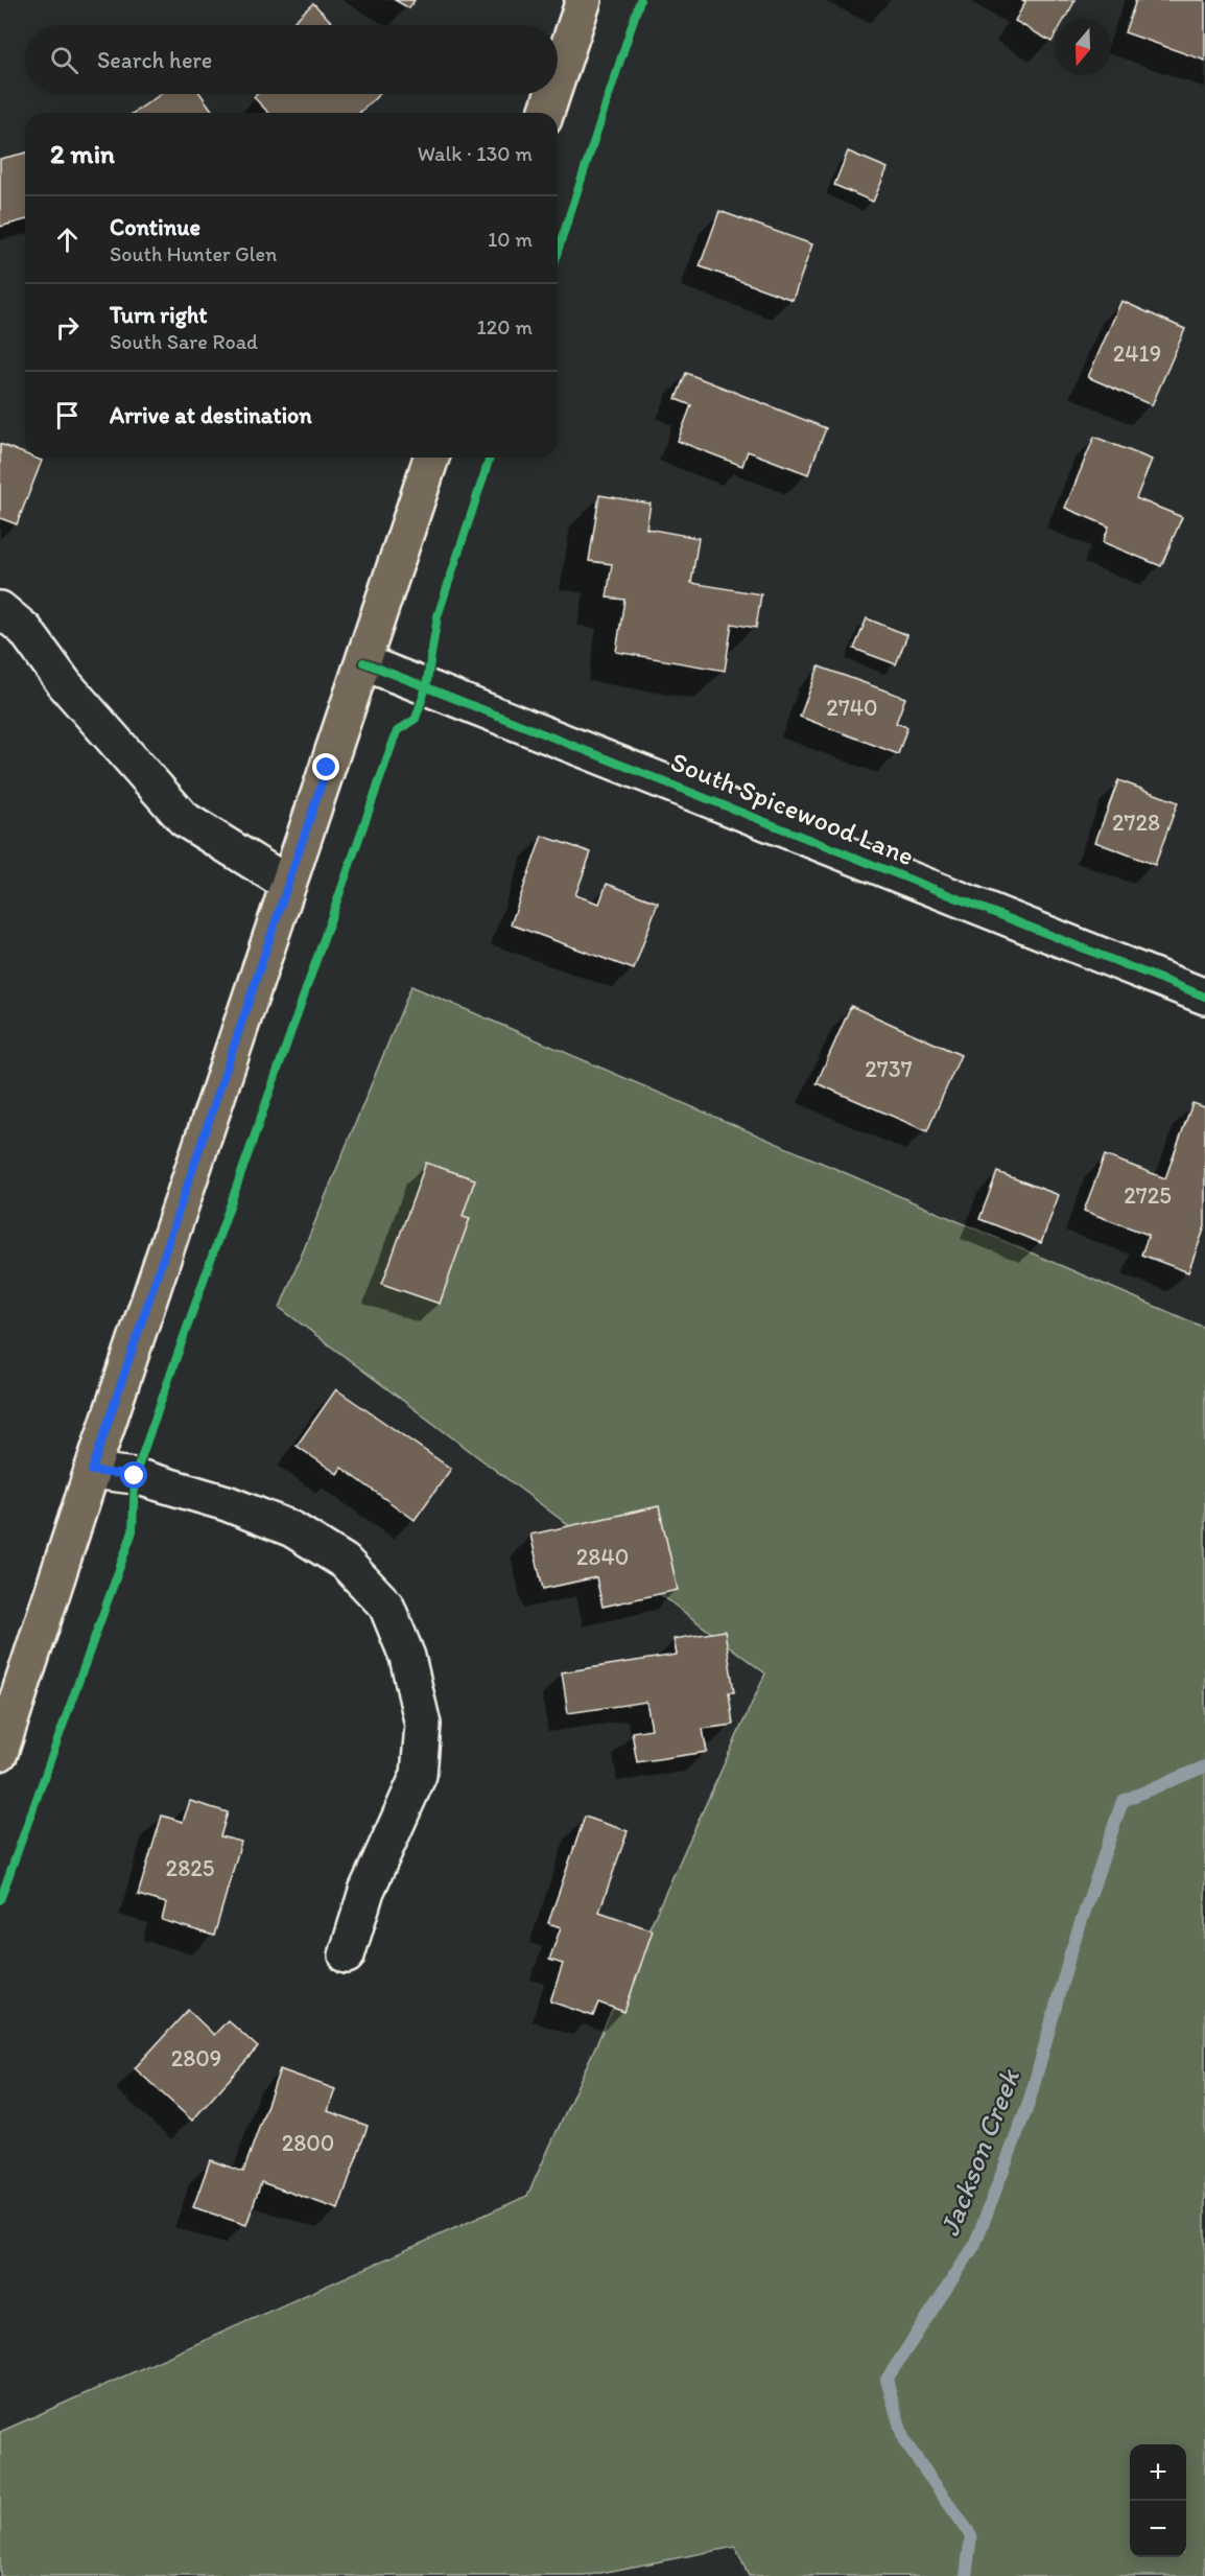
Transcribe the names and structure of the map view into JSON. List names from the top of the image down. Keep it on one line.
{"streets":{"street":["South Spicewood Lane"]},"water":["Jackson Creek"],"house_numbers":["2419","2740","2728","2737","2725","2840","2825","2809","2800"],"north":"bottom","page":{"search":"Search here","heading":["2 min","Walk · 130 m"],"list":[["Continue","South Hunter Glen","10 m"],["Turn right","South Sare Road","120 m"],"Arrive at destination"],"map_buttons":["+","−"]}}
